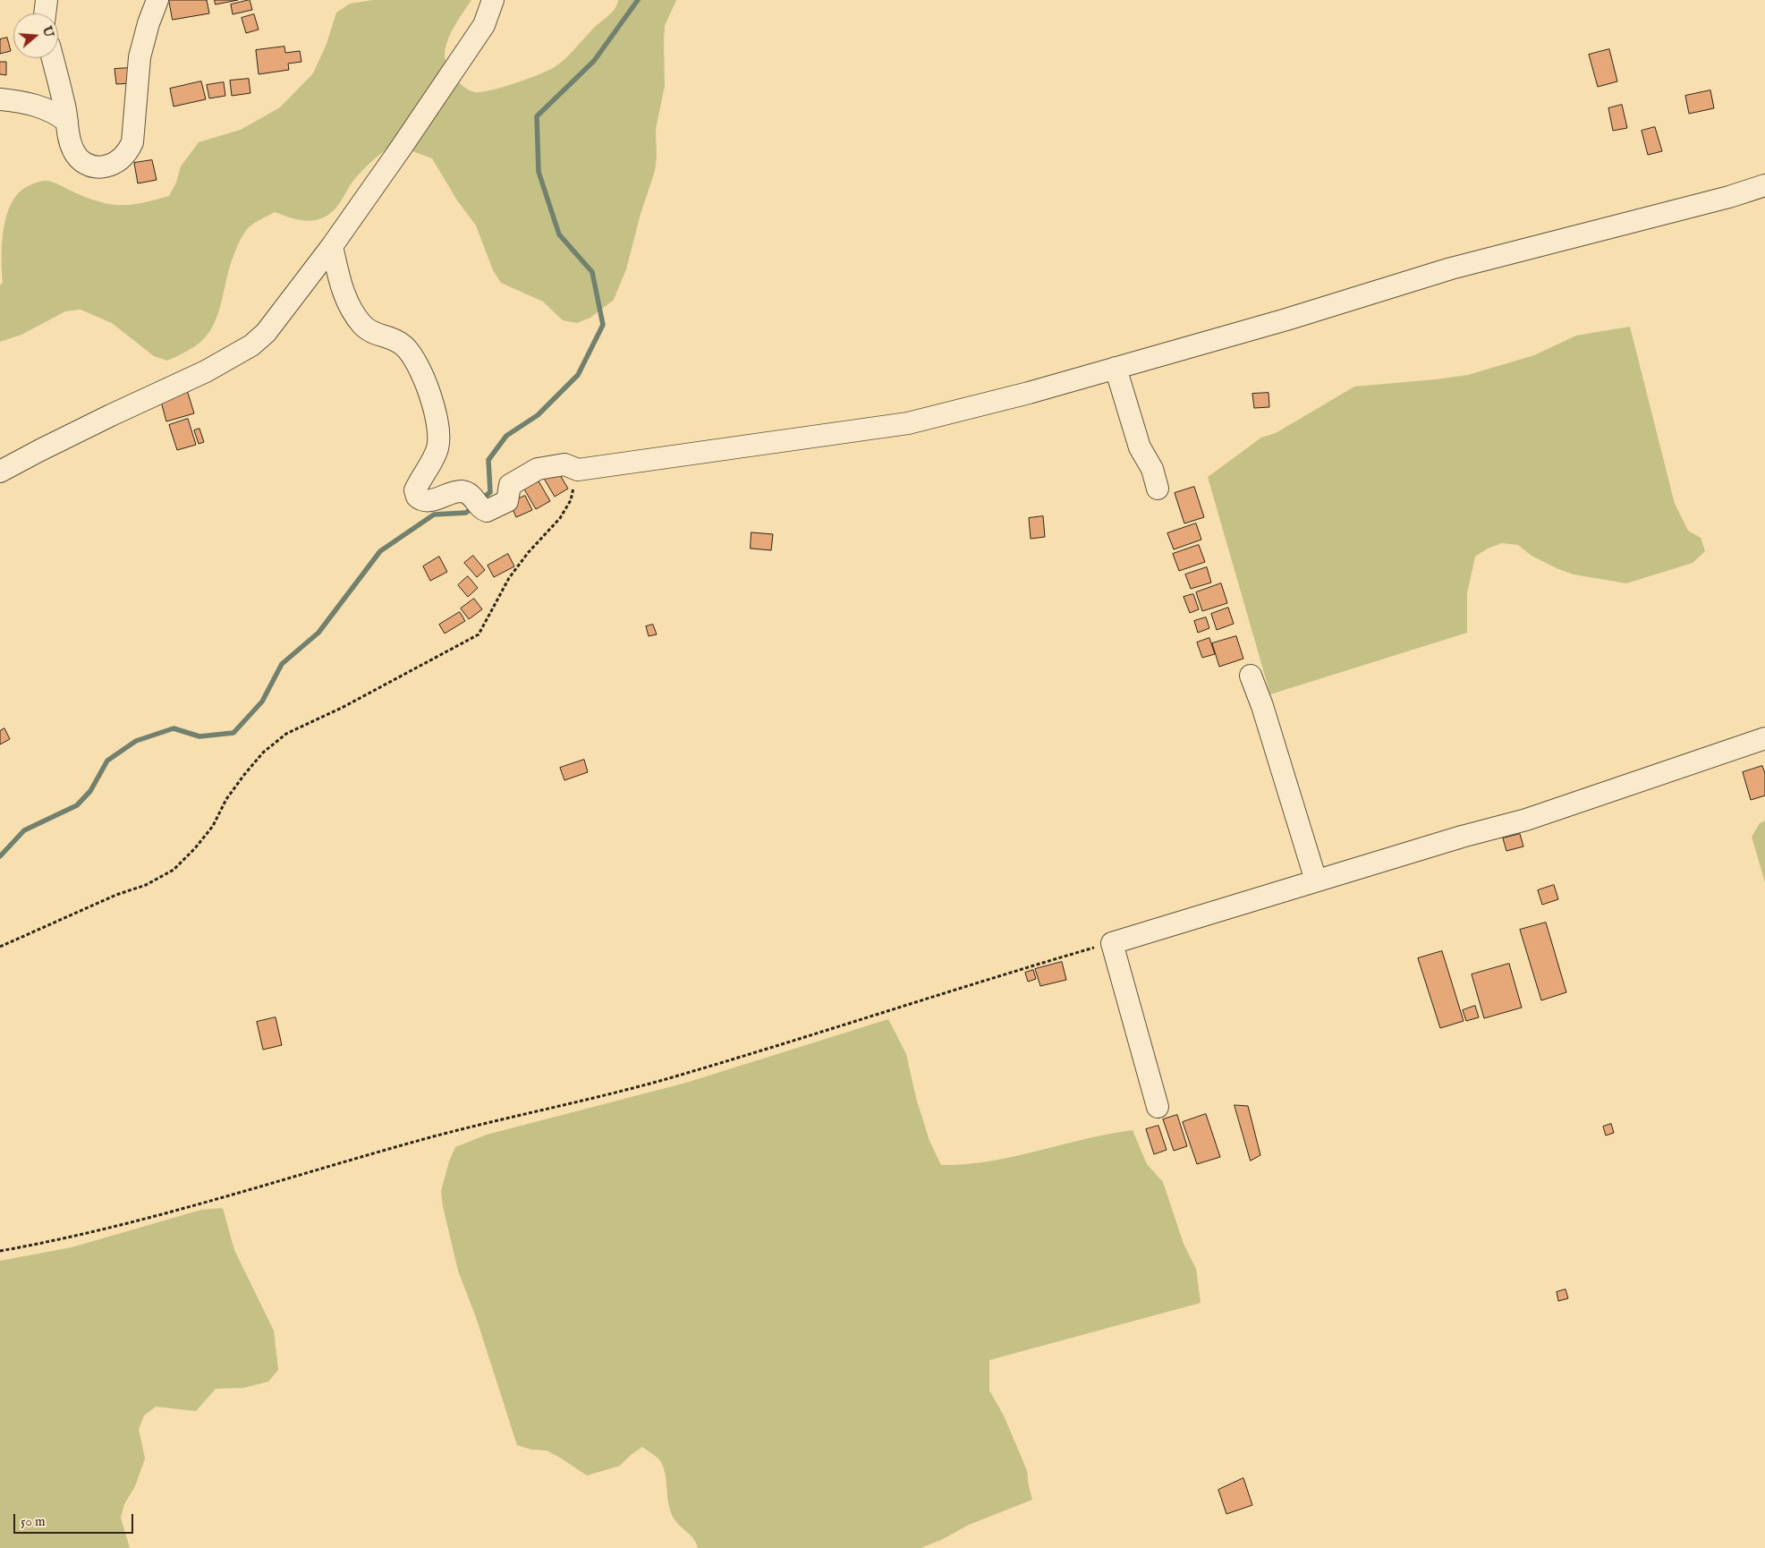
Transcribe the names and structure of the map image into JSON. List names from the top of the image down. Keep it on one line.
{"scale_bar":"50 m","north":"right"}
